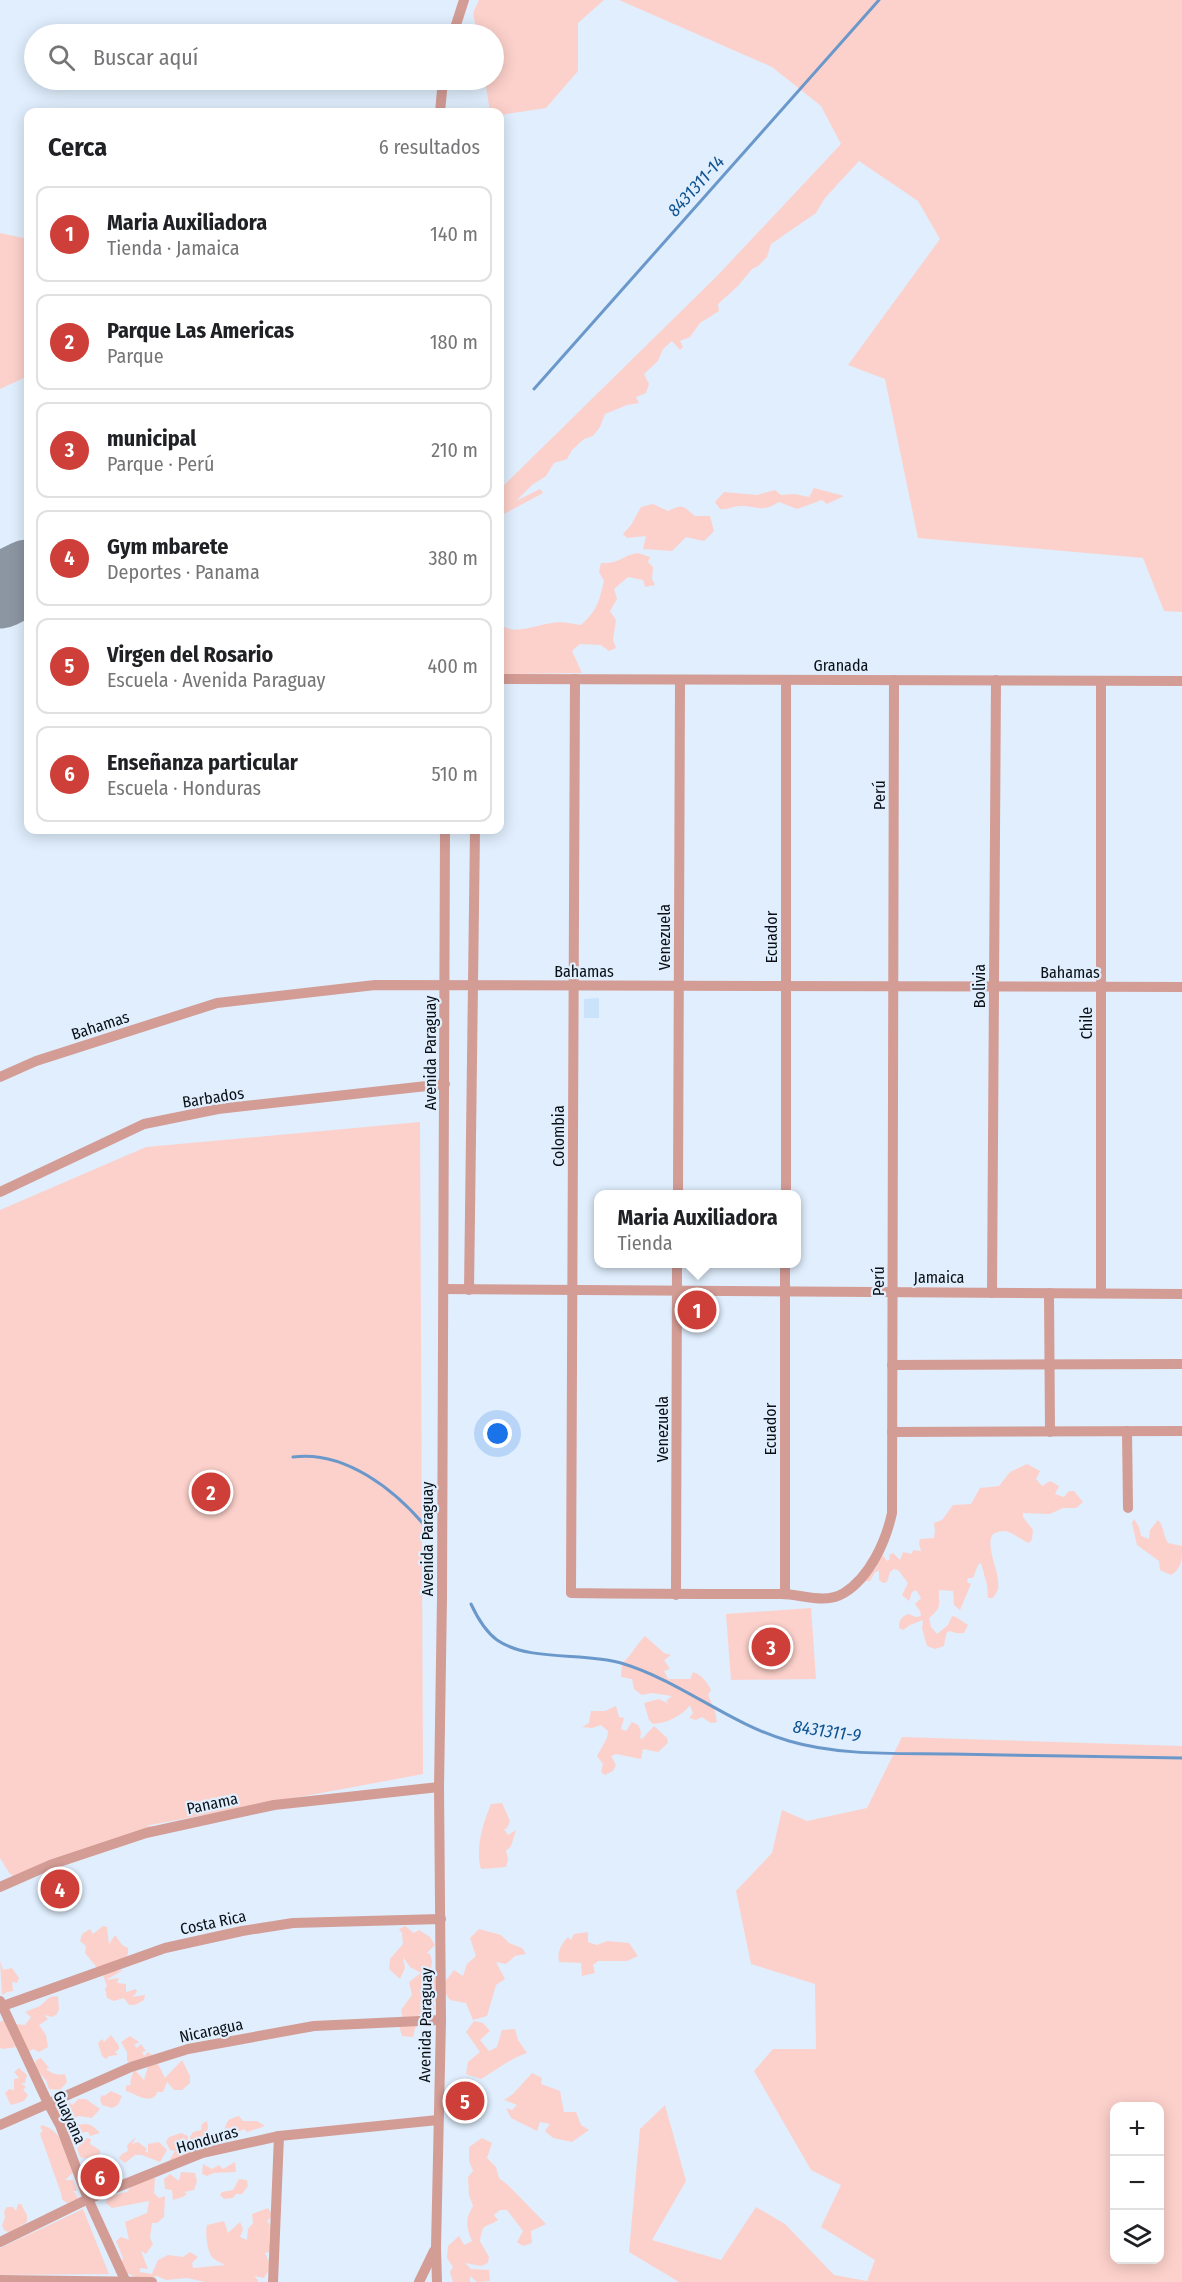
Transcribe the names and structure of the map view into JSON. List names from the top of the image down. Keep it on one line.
{"streets":{"street":["Granada","Perú","Venezuela","Ecuador","Bahamas","Bolivia","Chile","Avenida Paraguay","Barbados","Colombia","Jamaica","Panama","Costa Rica","Nicaragua","Guayana","Honduras"]},"crossings":[["Granada","Perú"],["Granada","Venezuela"],["Granada","Ecuador"],["Granada","Bolivia"],["Granada","Chile"],["Granada","Colombia"],["Perú","Venezuela"],["Perú","Ecuador"],["Perú","Bahamas"],["Perú","Colombia"],["Perú","Jamaica"],["Venezuela","Bahamas"],["Venezuela","Jamaica"],["Ecuador","Bahamas"],["Ecuador","Jamaica"],["Bahamas","Bolivia"],["Bahamas","Chile"],["Bahamas","Avenida Paraguay"],["Bahamas","Colombia"],["Bolivia","Jamaica"],["Chile","Jamaica"],["Avenida Paraguay","Barbados"],["Avenida Paraguay","Jamaica"],["Avenida Paraguay","Panama"],["Avenida Paraguay","Costa Rica"],["Avenida Paraguay","Nicaragua"],["Avenida Paraguay","Honduras"],["Colombia","Jamaica"],["Costa Rica","Guayana"],["Nicaragua","Guayana"],["Guayana","Honduras"]],"water":["8431311-14","8431311-9"],"page":{"search":"Buscar aquí","heading":["Cerca","6 resultados"],"list":[{"mark":"1","name":"Maria Auxiliadora","note":"Tienda · Jamaica","value":"140 m"},{"mark":"2","name":"Parque Las Americas","note":"Parque","value":"180 m"},{"mark":"3","name":"municipal","note":"Parque · Perú","value":"210 m"},{"mark":"4","name":"Gym mbarete","note":"Deportes · Panama","value":"380 m"},{"mark":"5","name":"Virgen del Rosario","note":"Escuela · Avenida Paraguay","value":"400 m"},{"mark":"6","name":"Enseñanza particular","note":"Escuela · Honduras","value":"510 m"}],"popup":["Maria Auxiliadora","Tienda"],"pins":["1","2","3","4","5","6"],"map_buttons":["+","−"]}}
